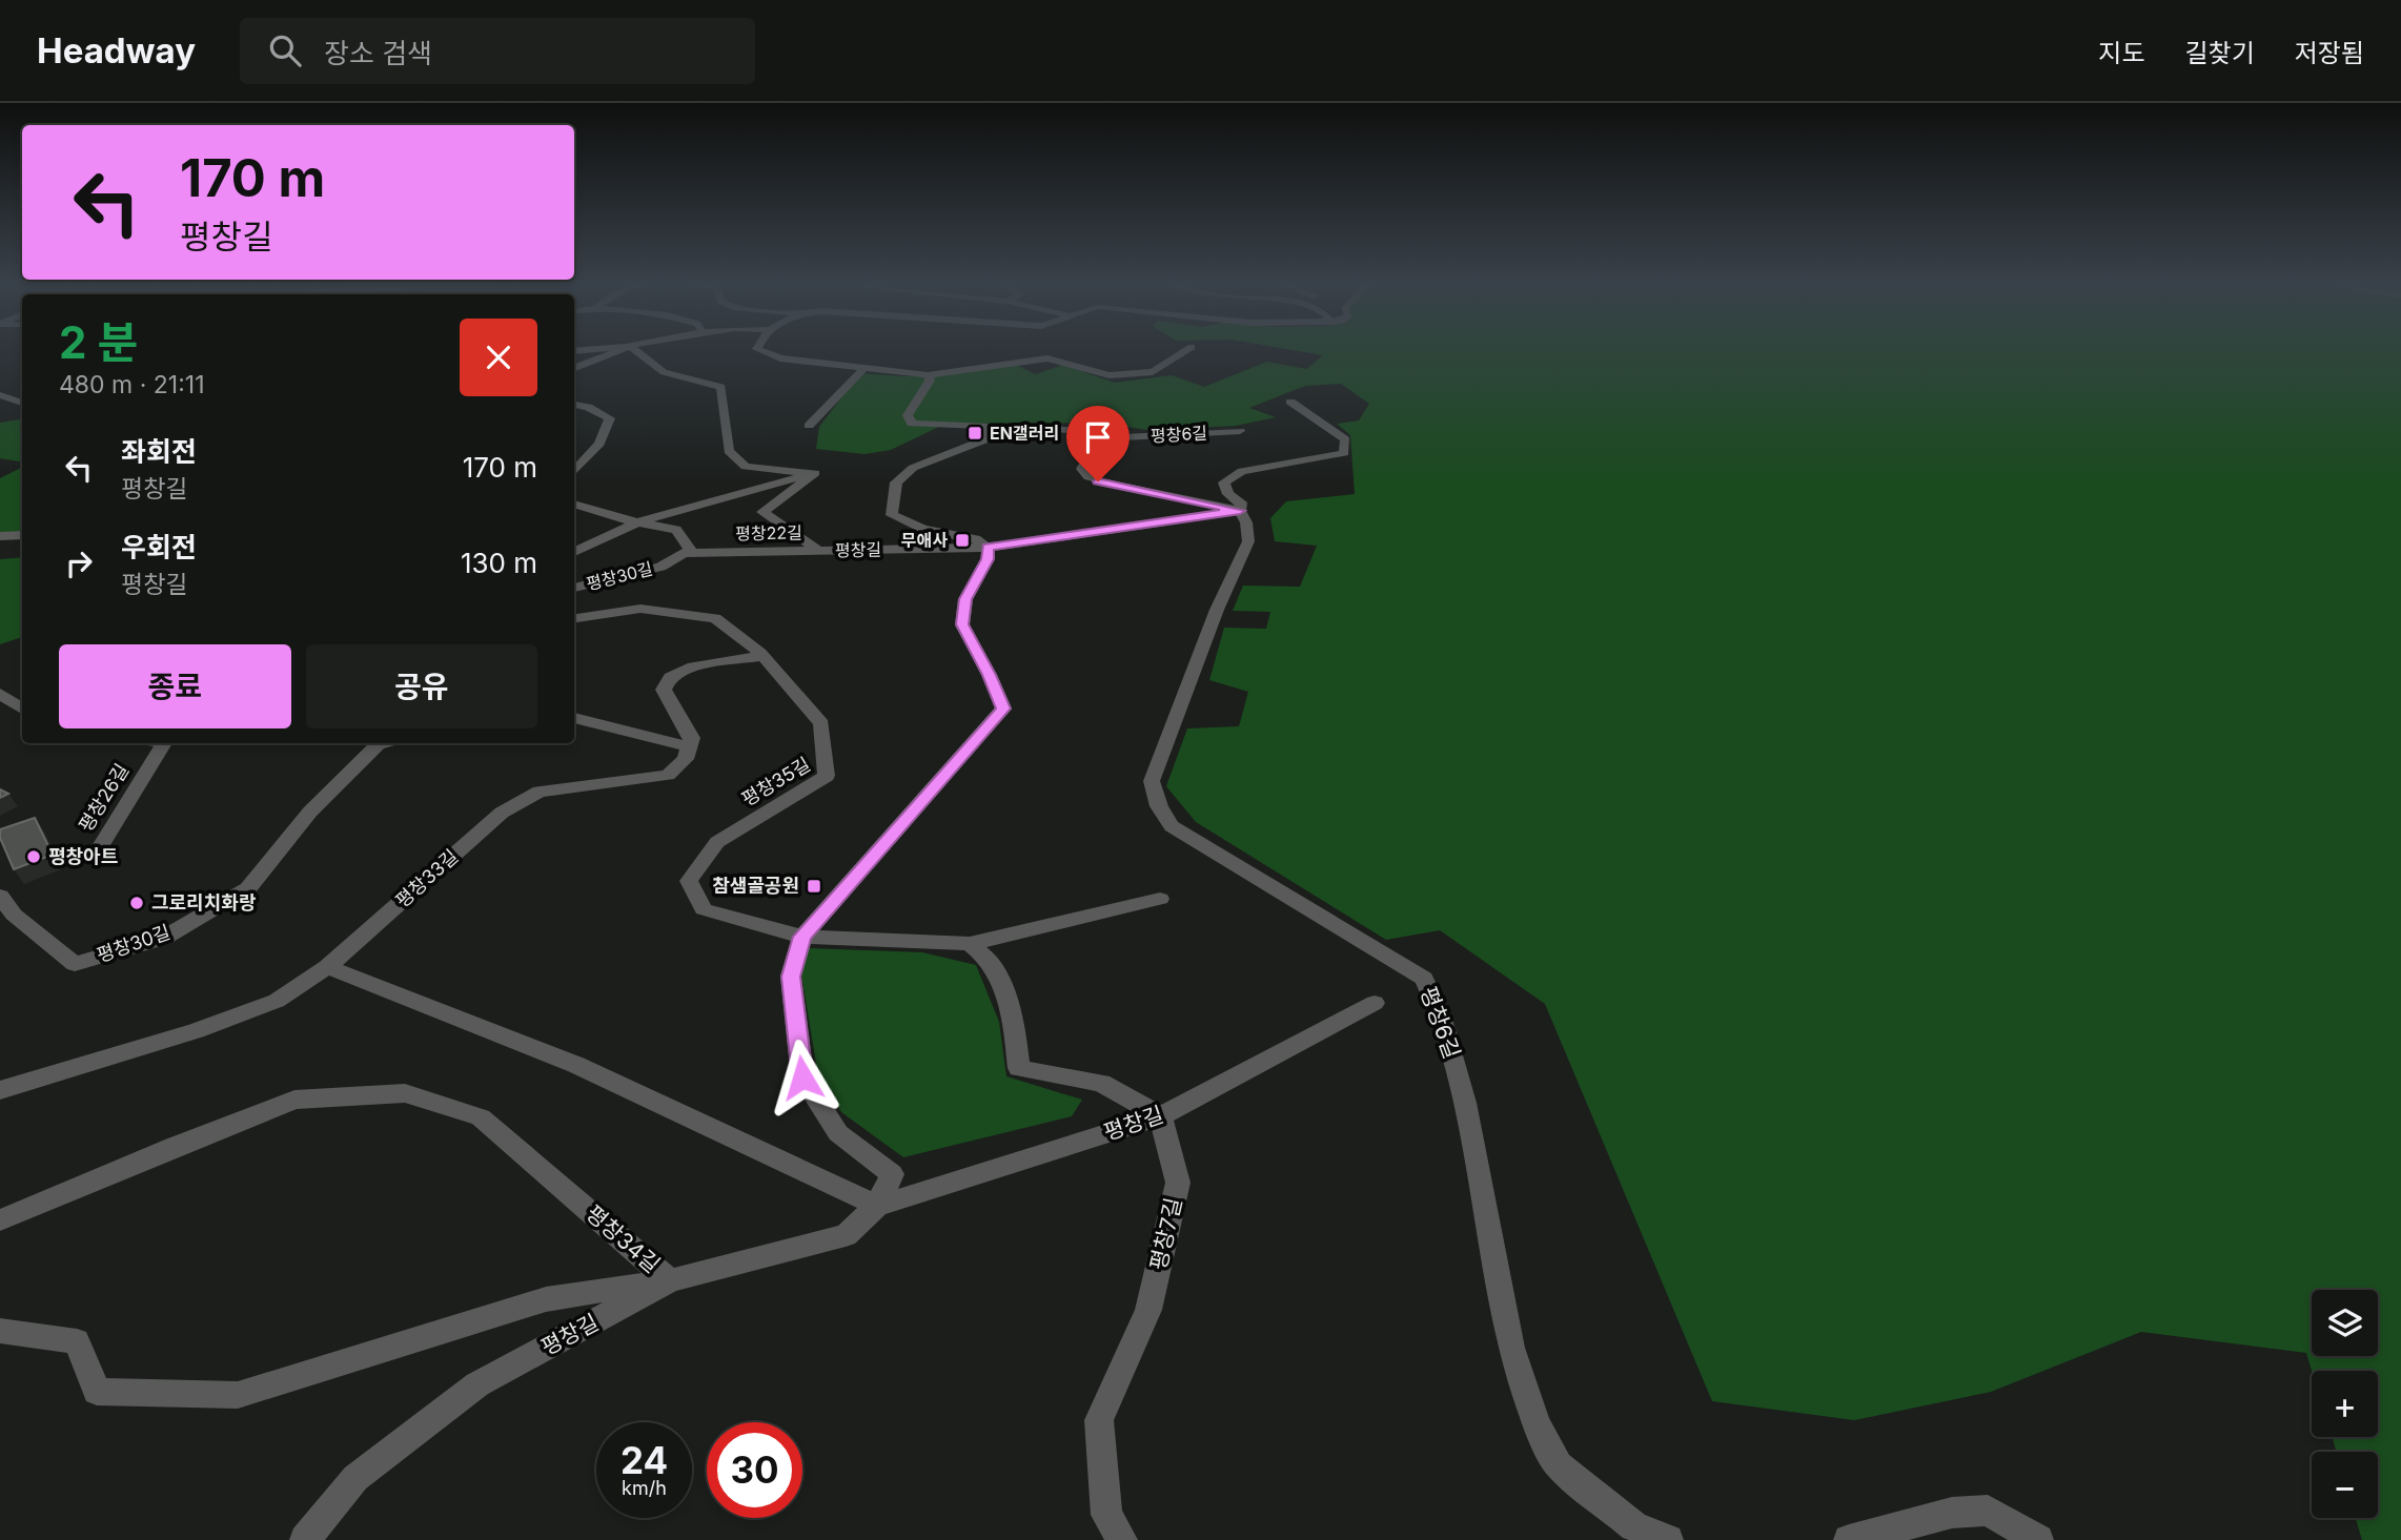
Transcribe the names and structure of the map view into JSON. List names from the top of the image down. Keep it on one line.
{"streets":{"street":["평창6길","평창22길","평창길","평창30길","평창35길","평창26길","평창33길","평창7길","평창34길"]},"crossings":[["평창6길","평창길"],["평창22길","평창길"],["평창22길","평창30길"],["평창길","평창35길"],["평창길","평창7길"],["평창길","평창34길"]],"places":{"transit":["EN갤러리","무애사","참샘골공원"],"other":["평창아트","그로리치화랑"]},"page":{"header":"Headway","search":"장소 검색","nav":["지도","길찾기","저장됨"],"turn":["170 m","평창길"],"heading":["2 분","480 m · 21:11"],"list":[{"name":"좌회전","note":"평창길","value":"170 m"},{"name":"우회전","note":"평창길","value":"130 m"}],"buttons":["종료","공유"],"map_buttons":["+","−"],"speed":"24 km/h","limit":"30"}}
